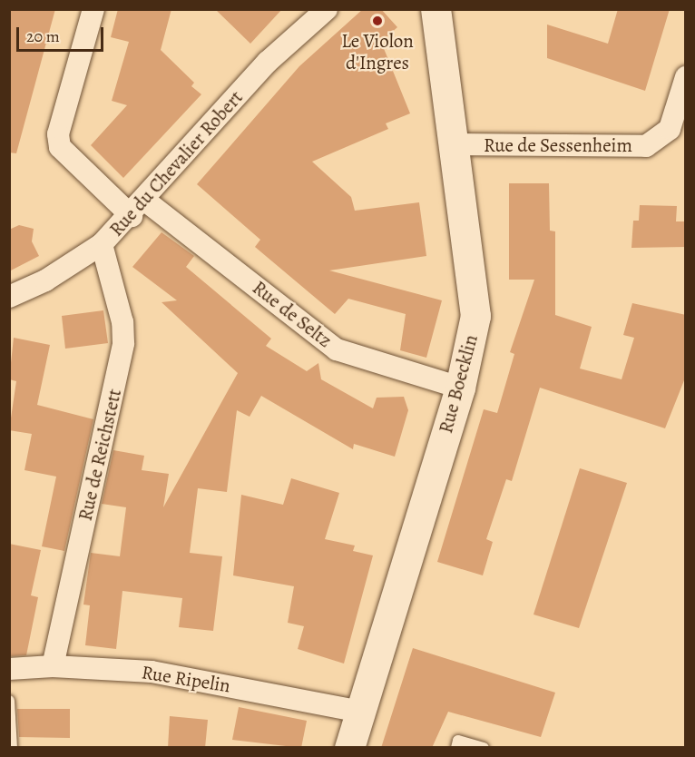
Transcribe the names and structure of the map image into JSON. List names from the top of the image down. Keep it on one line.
{"streets":{"main road":["Rue Boecklin"],"street":["Rue de Sessenheim","Rue du Chevalier Robert","Rue de Seltz","Rue de Reichstett","Rue Ripelin"]},"crossings":[["Rue de Sessenheim","Rue Boecklin"],["Rue du Chevalier Robert","Rue de Seltz"],["Rue du Chevalier Robert","Rue de Reichstett"],["Rue de Seltz","Rue Boecklin"],["Rue Boecklin","Rue Ripelin"],["Rue de Reichstett","Rue Ripelin"]],"places":["Le Violon d'Ingres"],"scale_bar":"20 m"}
